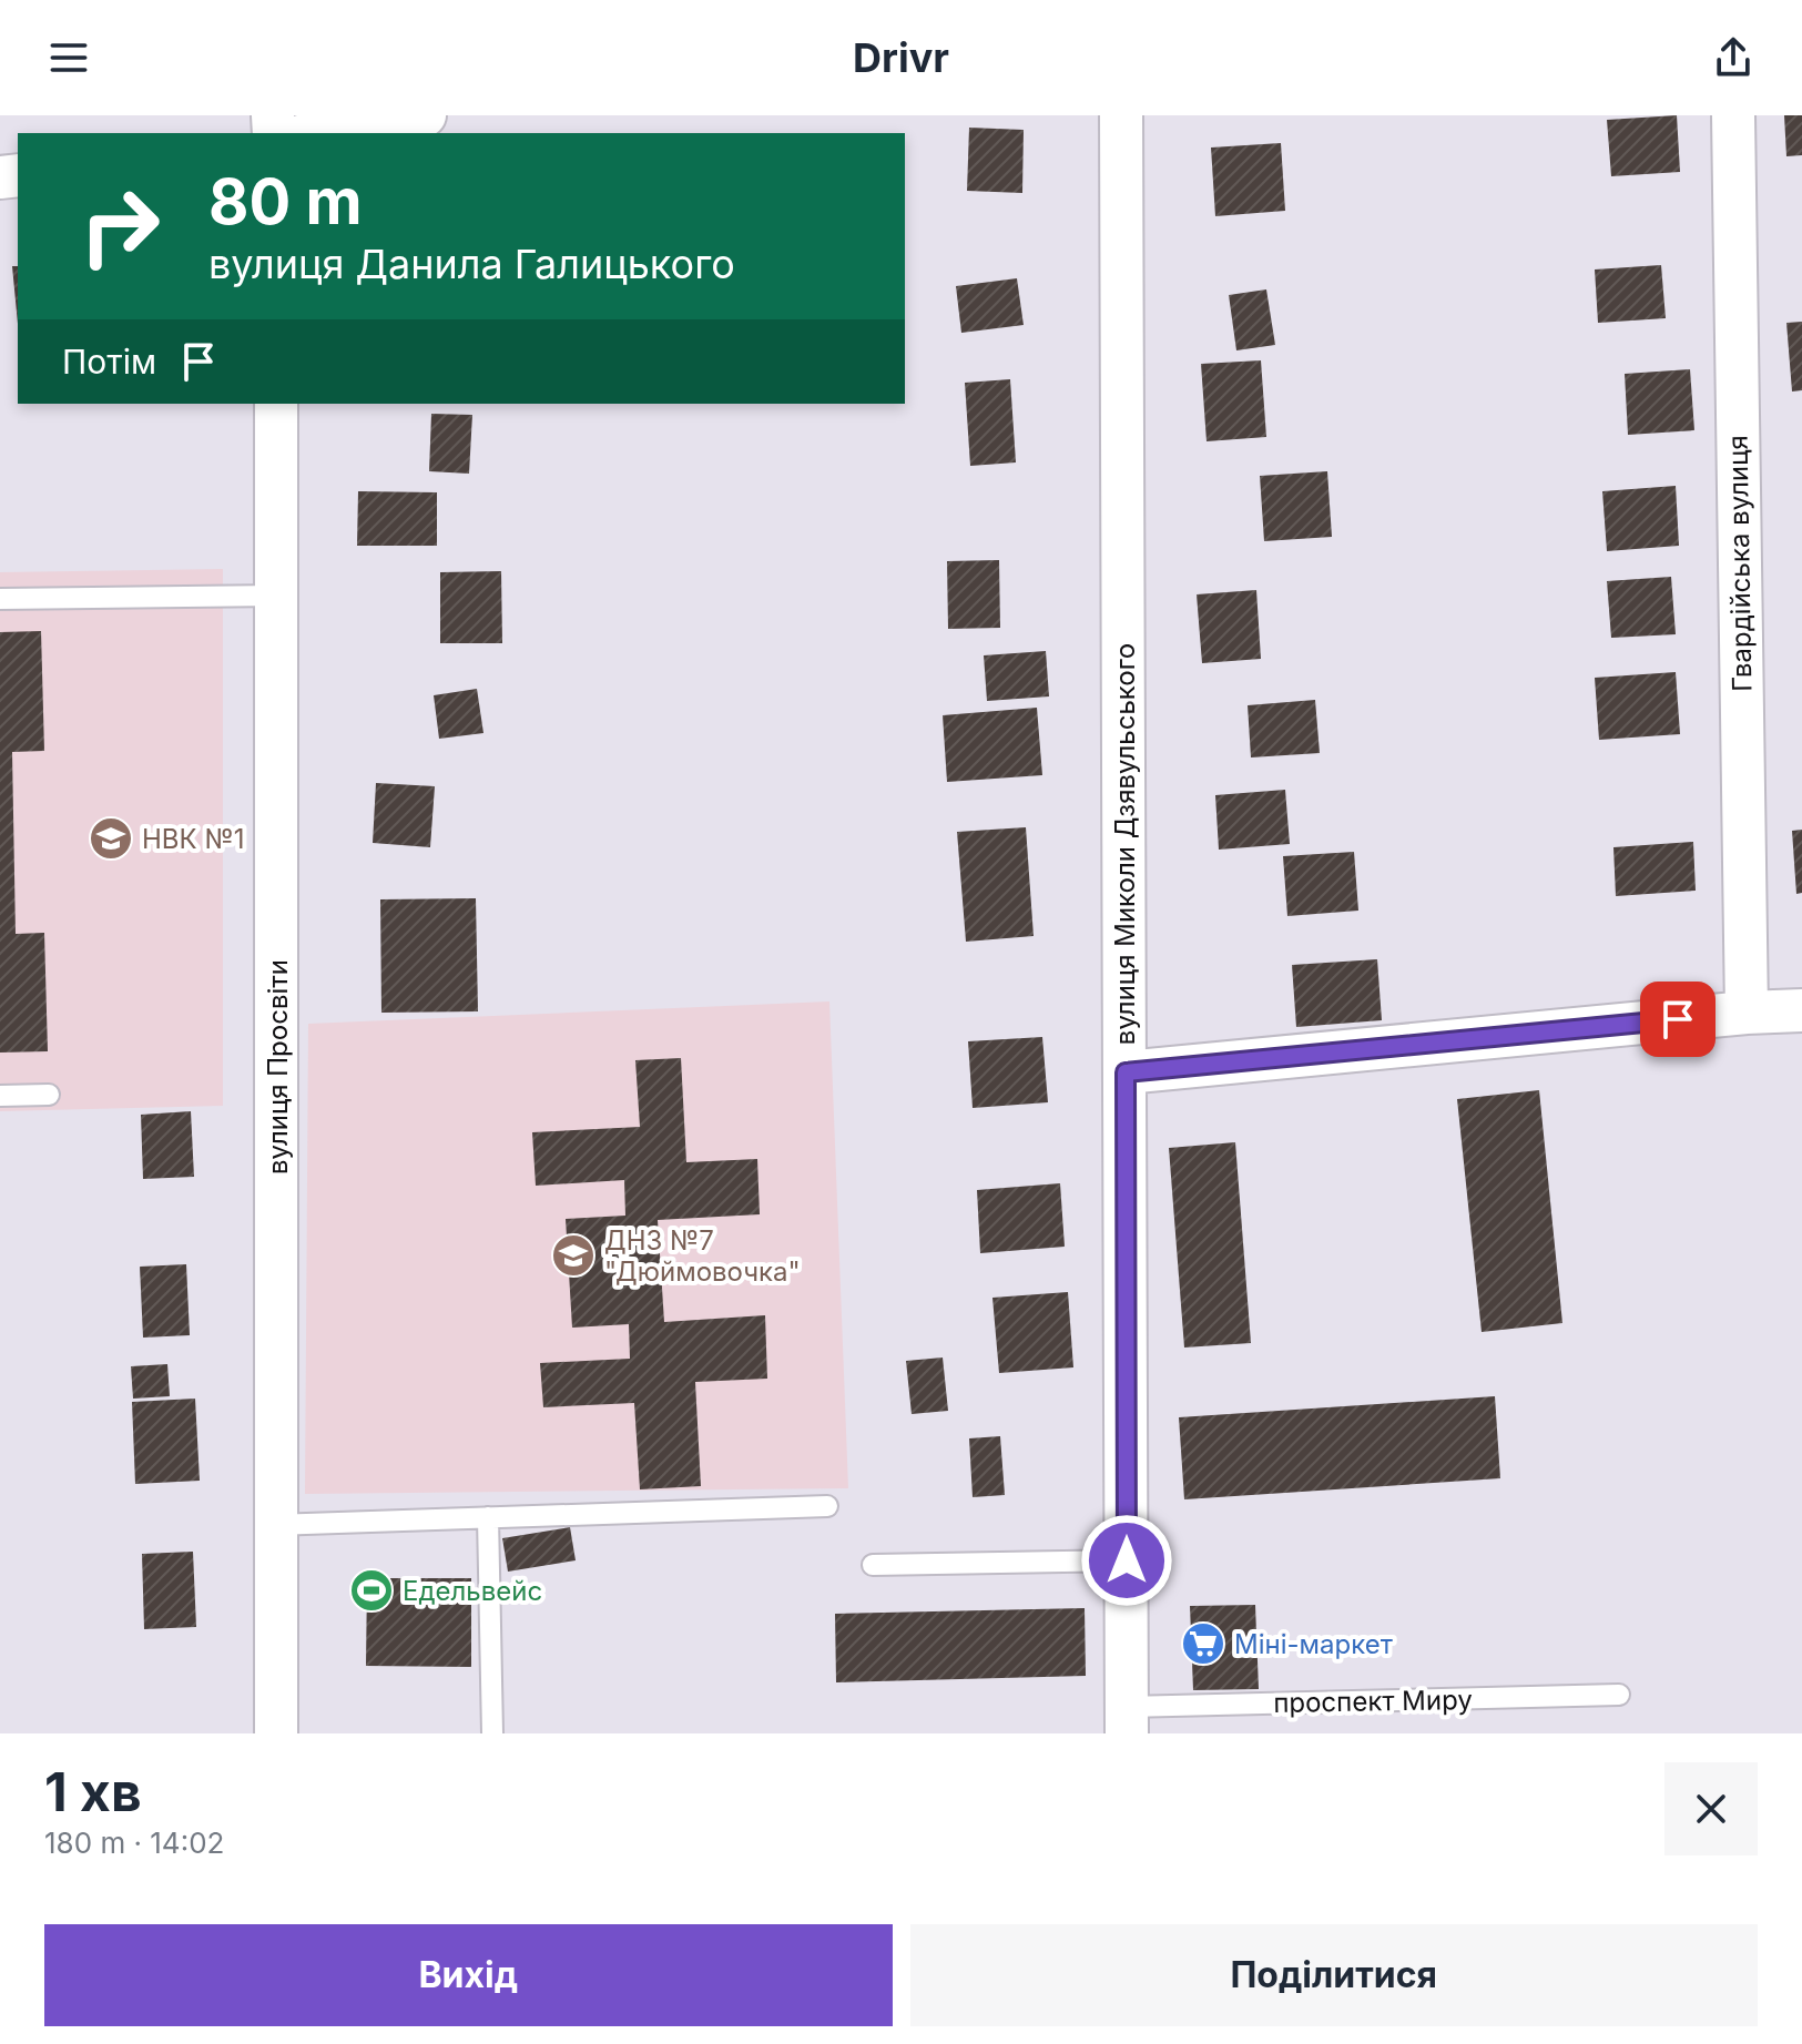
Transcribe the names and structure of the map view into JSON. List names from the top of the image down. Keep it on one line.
{"streets":{"street":["Гвардійська вулиця","вулиця Миколи Дзявульського","вулиця Просвіти"],"lane":["проспект Миру"]},"crossings":[["вулиця Миколи Дзявульського","проспект Миру"]],"places":{"school or university":["НВК №1","ДНЗ №7 \"Дюймовочка\""],"sports":["Едельвейс"],"supermarket":["Міні-маркет"]},"page":{"header":"Drivr","turn":["80 m","вулиця Данила Галицького"],"then":"Потім","heading":["1 хв","180 m · 14:02"],"buttons":["Вихід","Поділитися"]}}
